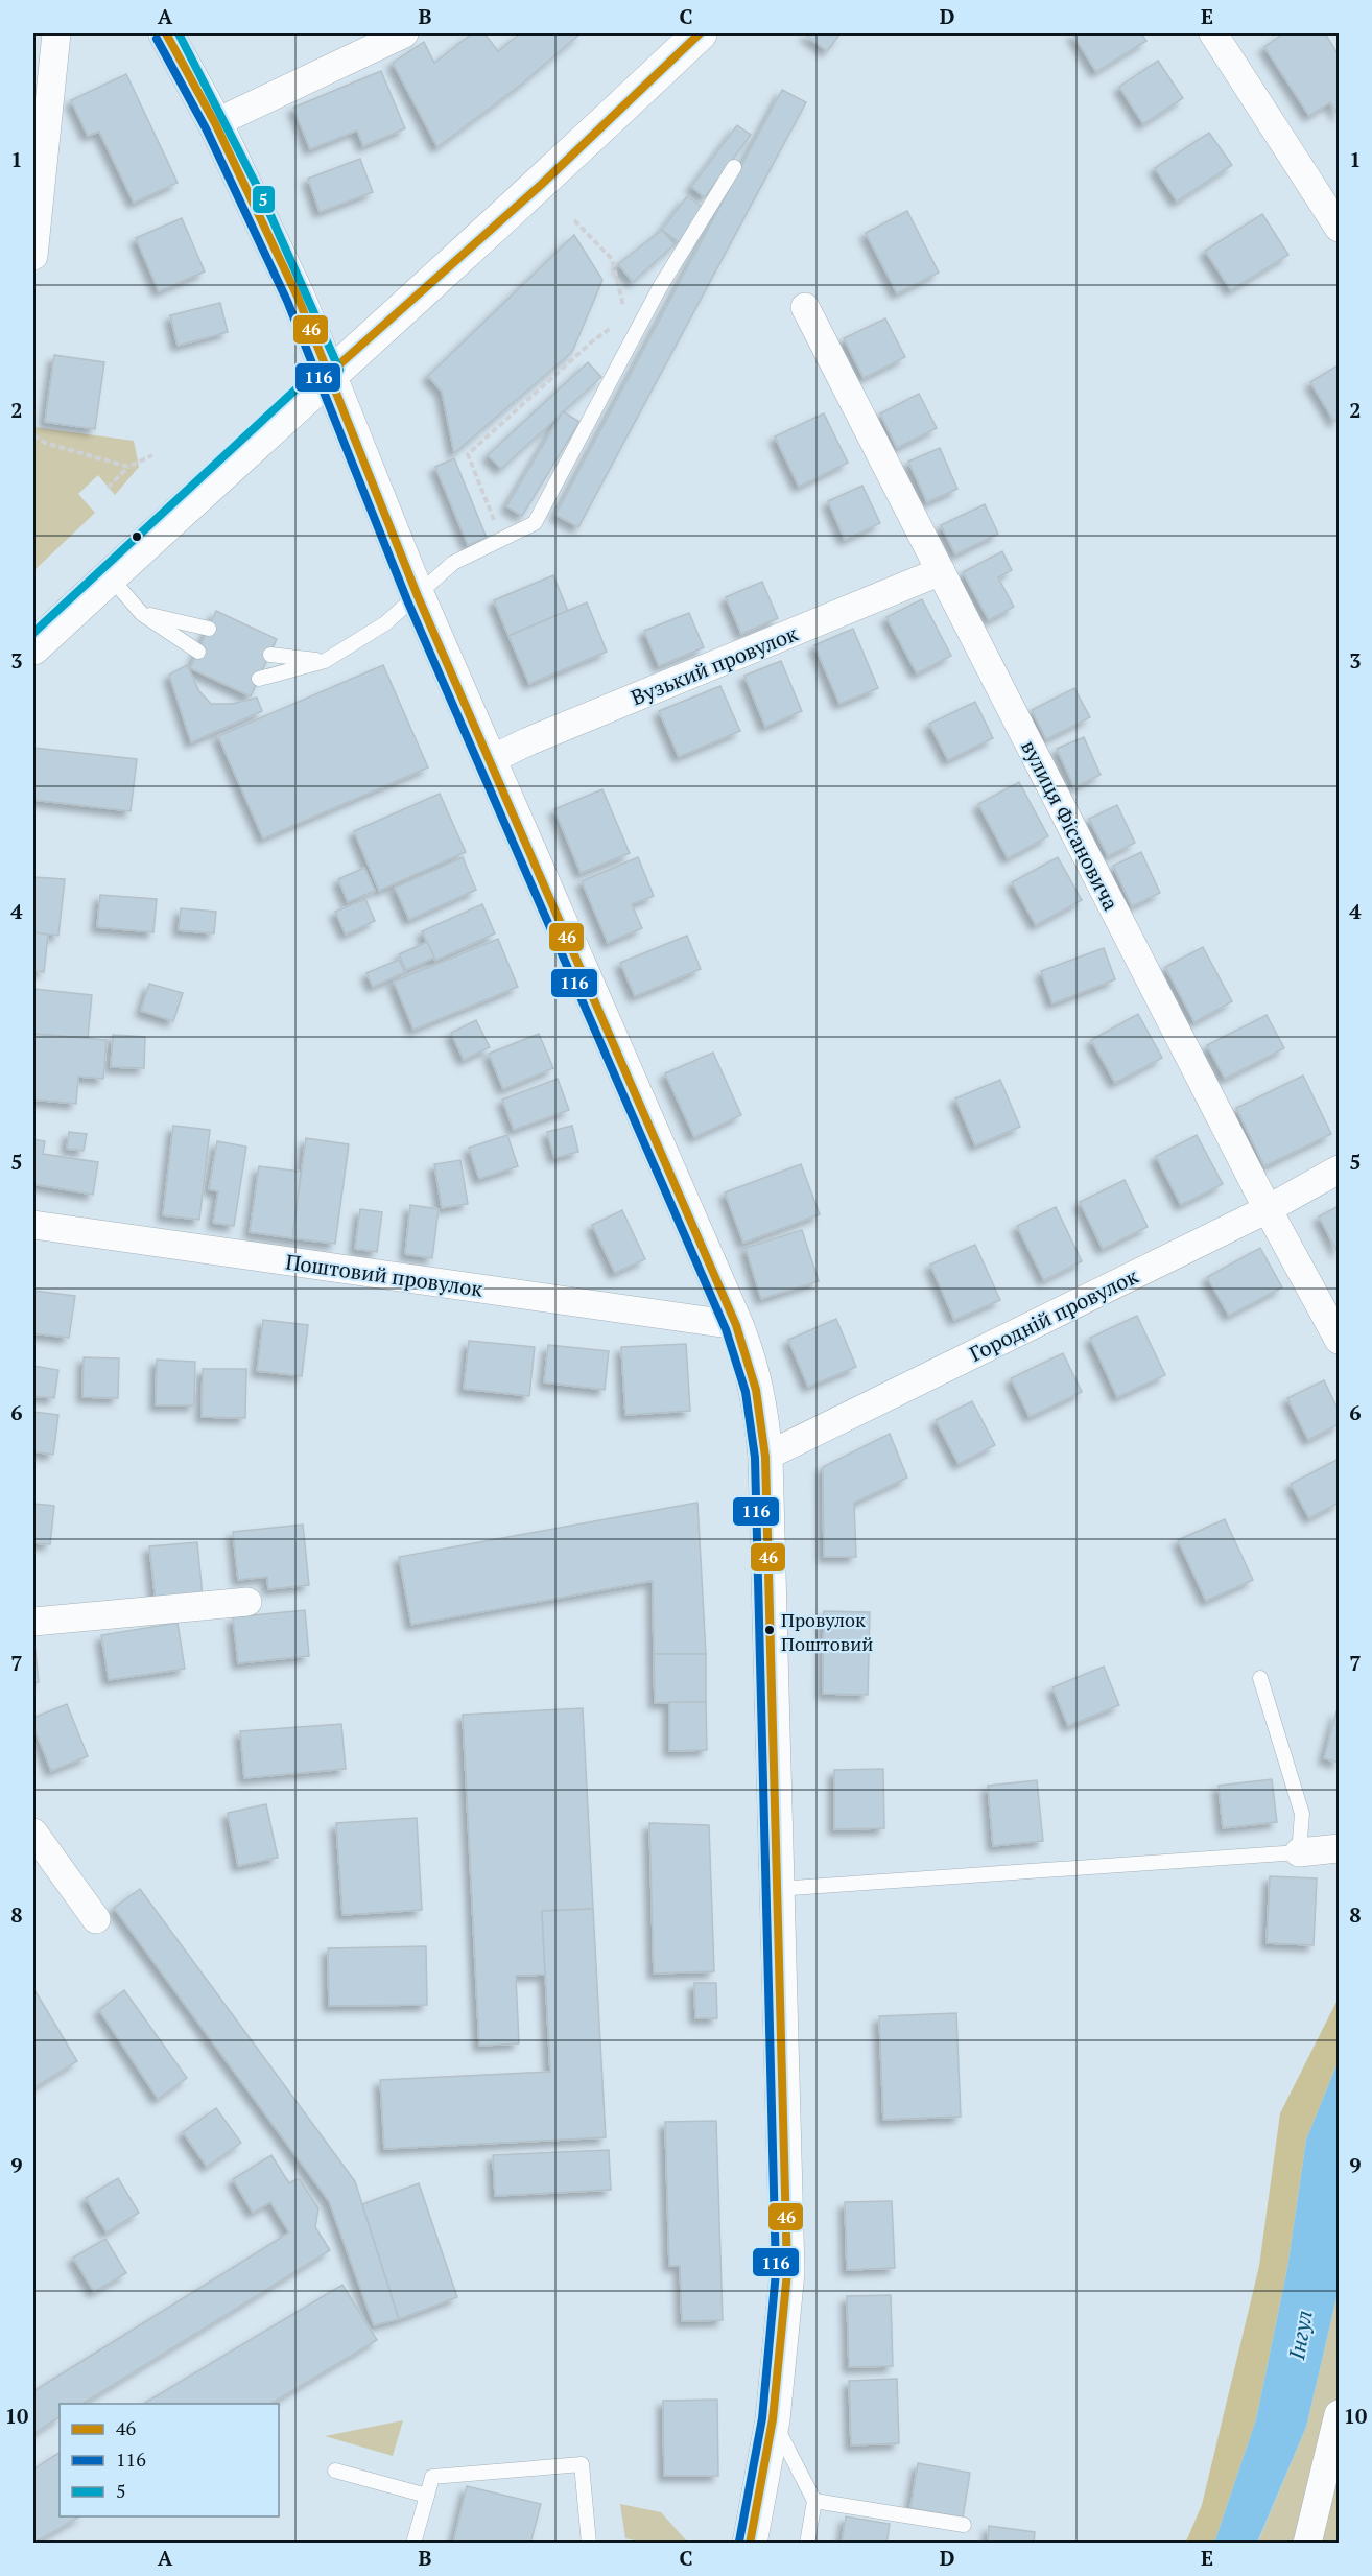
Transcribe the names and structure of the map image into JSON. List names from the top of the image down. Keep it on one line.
{"streets":{"street":["Вузький провулок","вулиця Фісановича","Поштовий провулок","Городній провулок"]},"crossings":[["Вузький провулок","вулиця Фісановича"],["вулиця Фісановича","Городній провулок"]],"water":["Інгул"],"places":["Провулок Поштовий"],"lines":["transit line 46","transit line 5","transit line 116"],"legend":["46","116","5"],"grid":{"columns":["A","B","C","D","E"],"rows":["1","2","3","4","5","6","7","8","9","10"]}}
